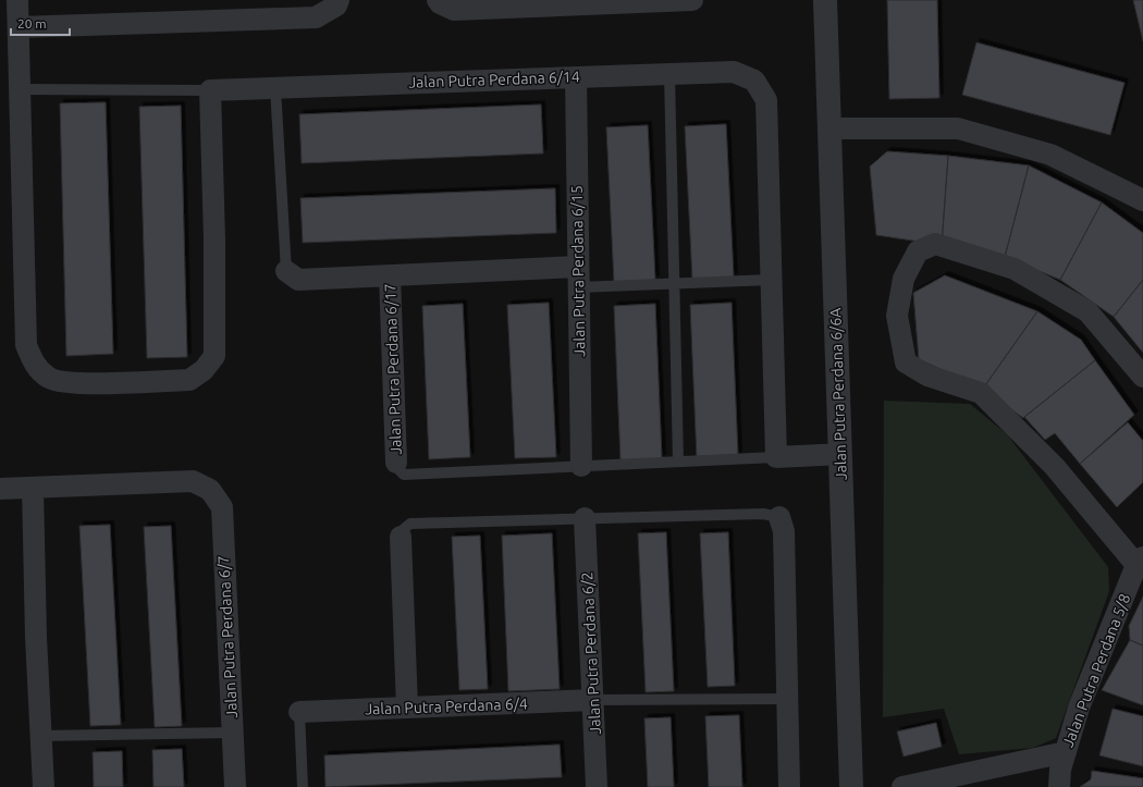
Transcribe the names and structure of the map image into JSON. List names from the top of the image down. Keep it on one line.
{"streets":{"street":["Jalan Putra Perdana 6/14","Jalan Putra Perdana 6/15","Jalan Putra Perdana 6/17","Jalan Putra Perdana 6/6A","Jalan Putra Perdana 6/7","Jalan Putra Perdana 6/2","Jalan Putra Perdana 5/8","Jalan Putra Perdana 6/4"]},"crossings":[["Jalan Putra Perdana 6/14","Jalan Putra Perdana 6/15"],["Jalan Putra Perdana 6/2","Jalan Putra Perdana 6/4"]],"scale_bar":"20 m"}
